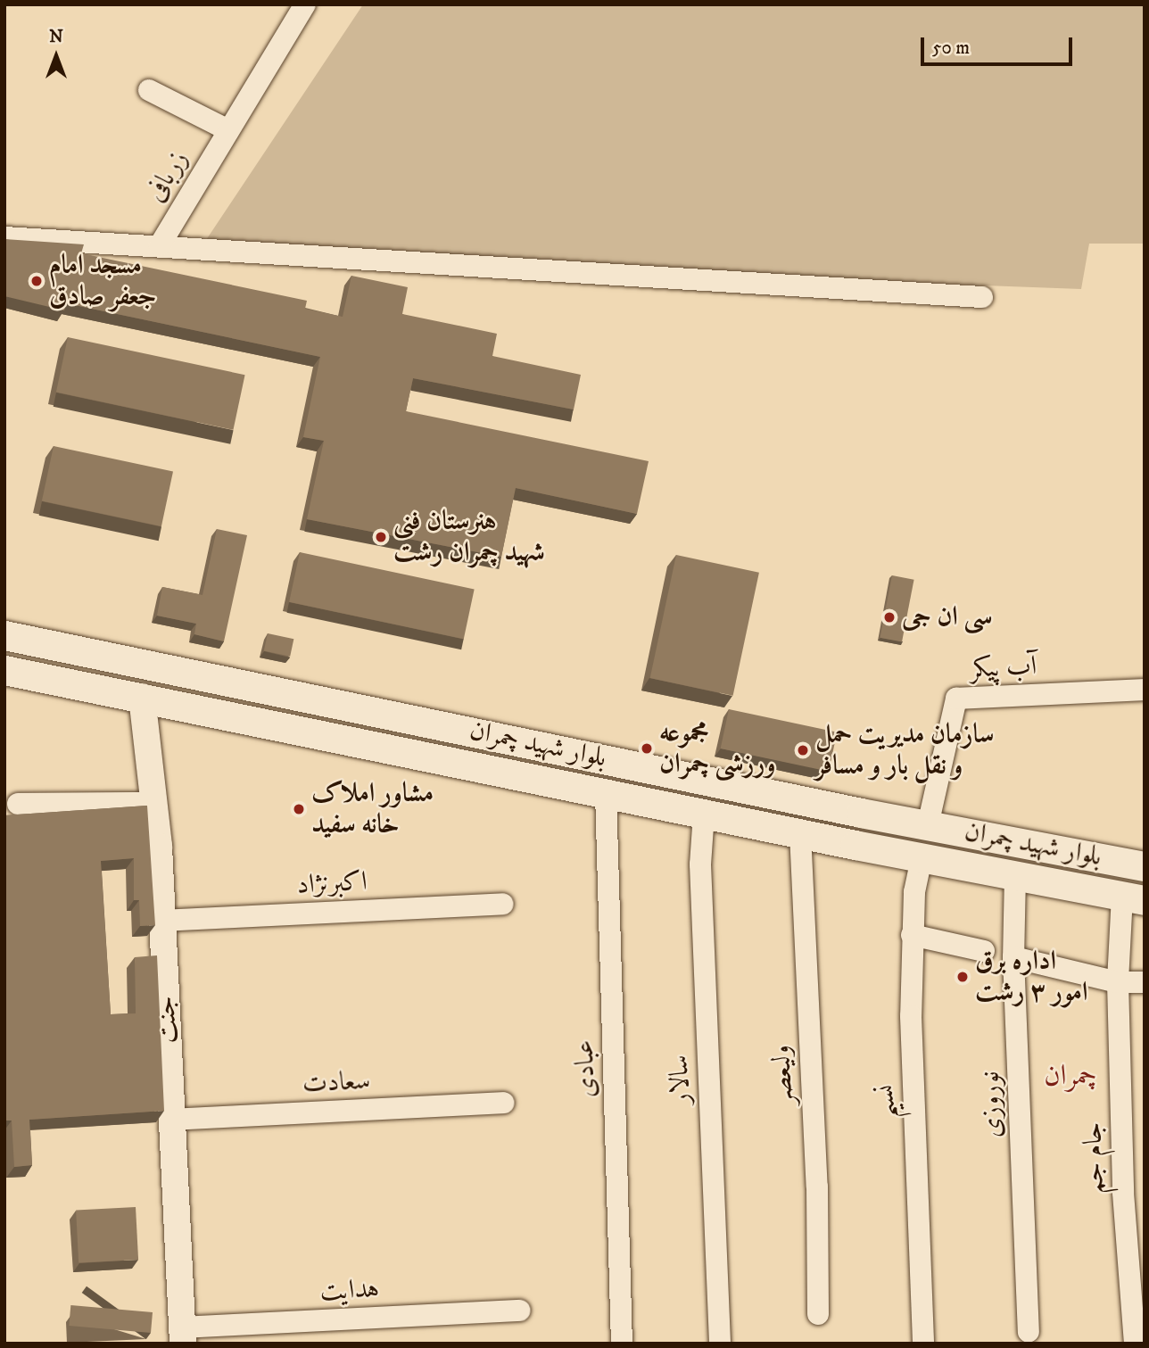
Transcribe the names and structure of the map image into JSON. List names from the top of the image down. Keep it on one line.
{"streets":{"main road":["بلوار شهید چمران"],"street":["زربافی","آب پیکر","اکبرنژاد","جنت","عبادی","ولیعصر","سالار","سعادت","نسیم","نوروزی","جام جم","هدایت"]},"crossings":[["آب پیکر","بلوار شهید چمران"],["بلوار شهید چمران","جنت"],["بلوار شهید چمران","عبادی"],["بلوار شهید چمران","ولیعصر"],["بلوار شهید چمران","سالار"],["بلوار شهید چمران","نسیم"],["بلوار شهید چمران","نوروزی"],["بلوار شهید چمران","جام جم"],["اکبرنژاد","جنت"],["جنت","سعادت"],["جنت","هدایت"]],"districts":["چمران"],"places":["مسجد امام جعفر صادق","هنرستان فنی شهید چمران رشت","سی ان جی","مجموعه ورزشی چمران","سازمان مدیریت حمل و نقل بار و مسافر","مشاور املاک خانه سفید","اداره برق امور ۳ رشت"],"scale_bar":"50 m","north":"top"}
